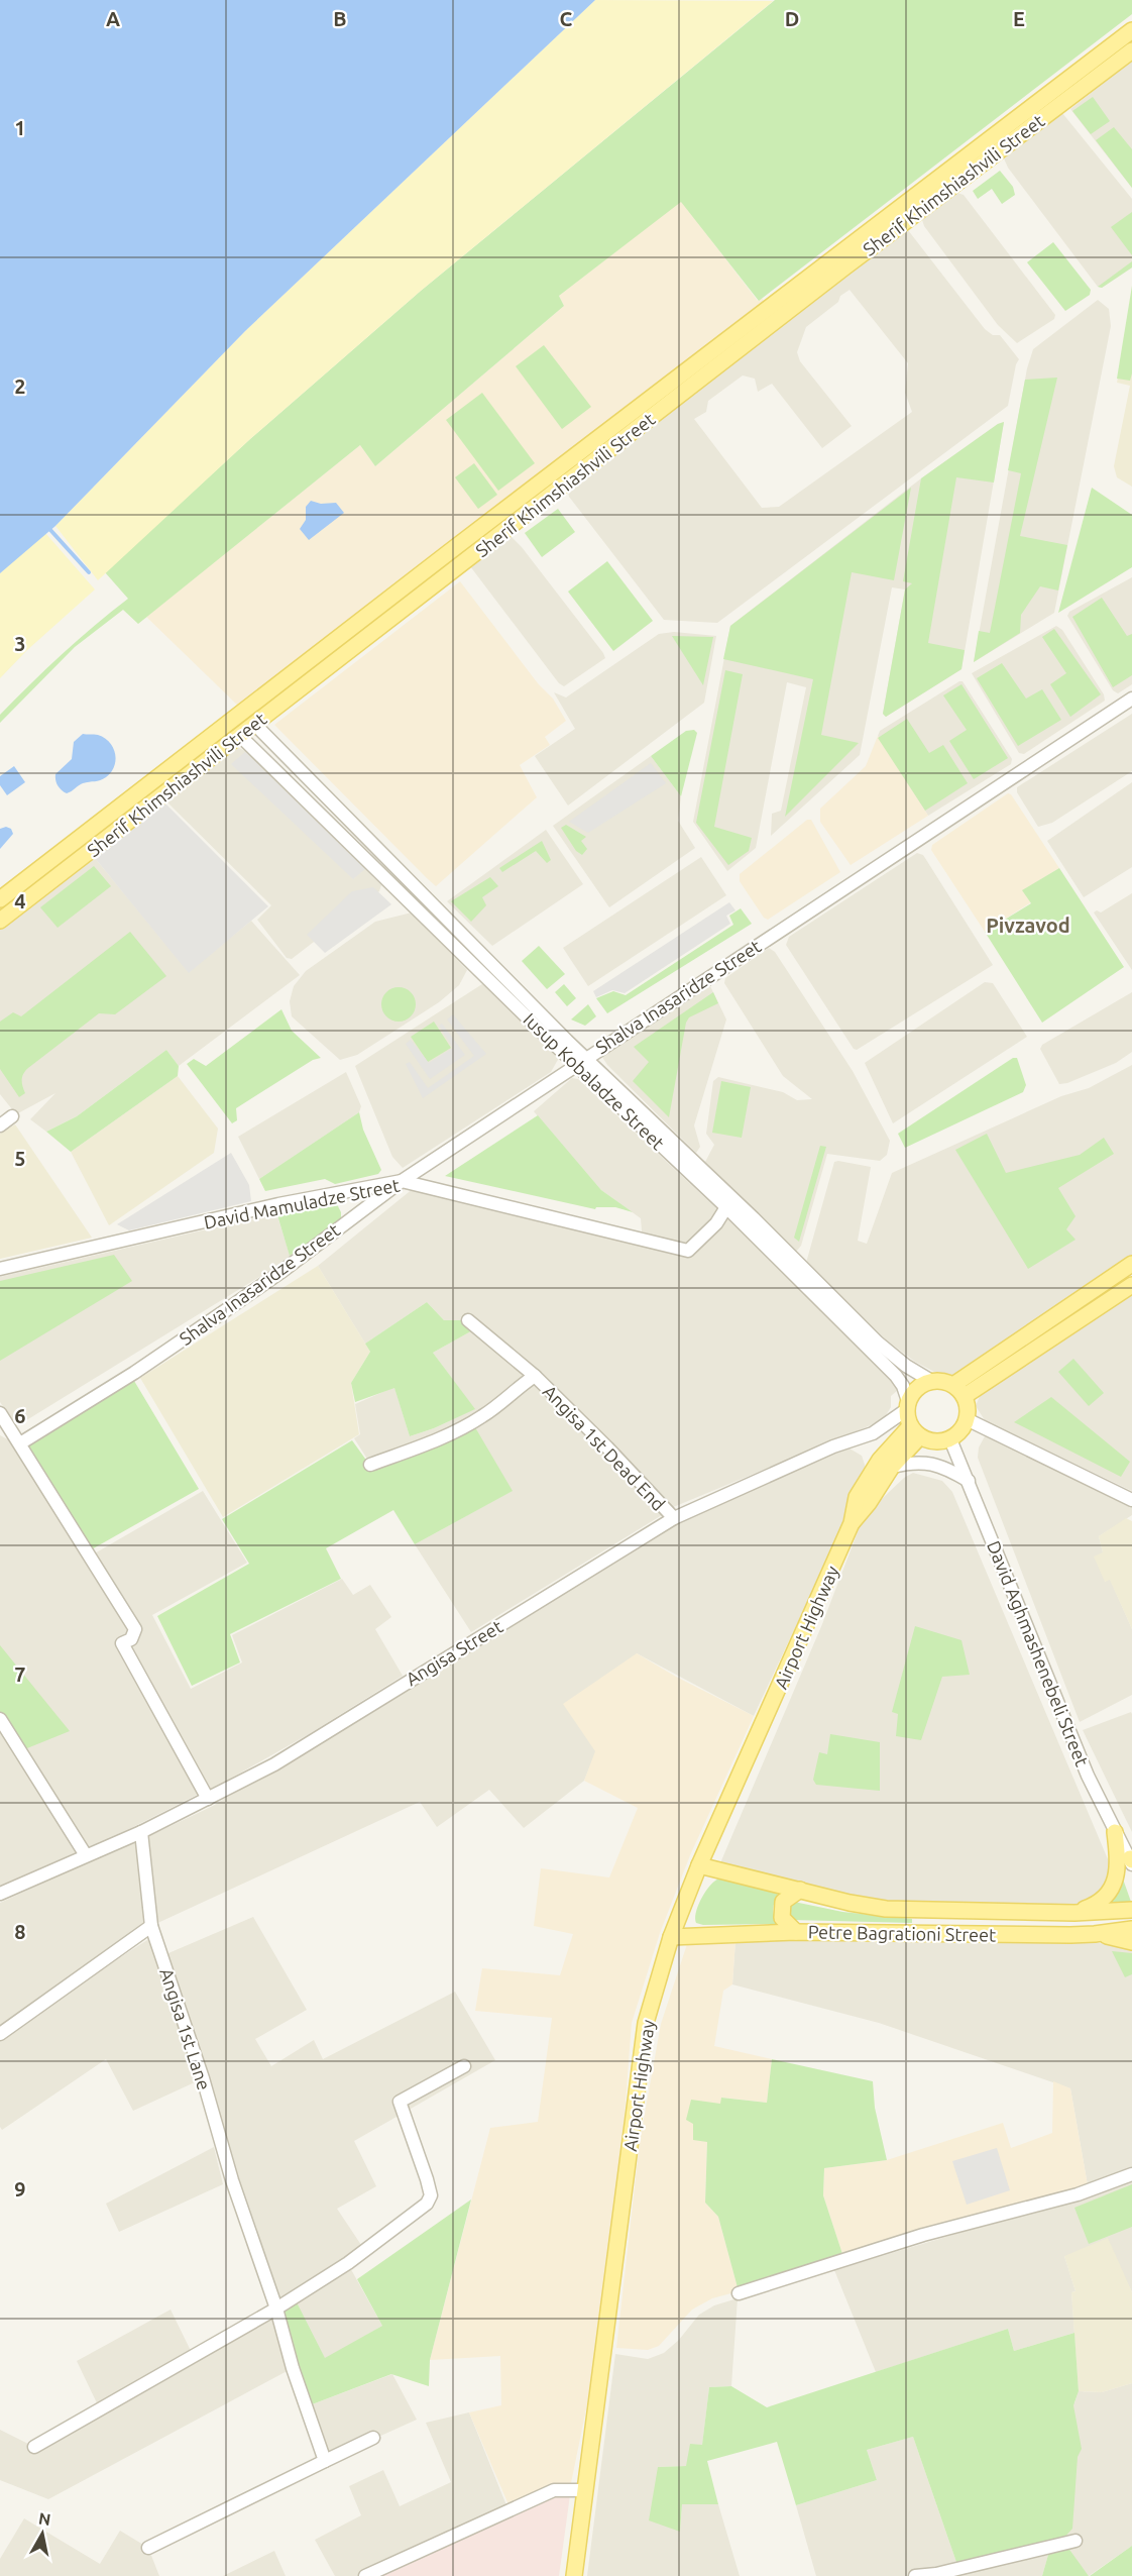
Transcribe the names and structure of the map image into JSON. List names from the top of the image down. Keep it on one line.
{"streets":{"main road":["Sherif Khimshiashvili Street","Iusup Kobaladze Street","Airport Highway","Petre Bagrationi Street"],"street":["Shalva Inasaridze Street","David Mamuladze Street","Angisa 1st Dead End","Angisa Street","David Aghmashenebeli Street","Angisa 1st Lane"]},"crossings":[["Sherif Khimshiashvili Street","Iusup Kobaladze Street"],["Shalva Inasaridze Street","Iusup Kobaladze Street"],["Shalva Inasaridze Street","David Mamuladze Street"],["Iusup Kobaladze Street","David Mamuladze Street"],["Iusup Kobaladze Street","Airport Highway"],["Iusup Kobaladze Street","Angisa Street"],["Iusup Kobaladze Street","David Aghmashenebeli Street"],["Angisa 1st Dead End","Angisa Street"],["Airport Highway","Angisa Street"],["Airport Highway","David Aghmashenebeli Street"],["Airport Highway","Petre Bagrationi Street"],["Angisa Street","David Aghmashenebeli Street"],["Angisa Street","Angisa 1st Lane"]],"districts":["Pivzavod"],"north":"top","grid":{"columns":["A","B","C","D","E"],"rows":["1","2","3","4","5","6","7","8","9"]}}
